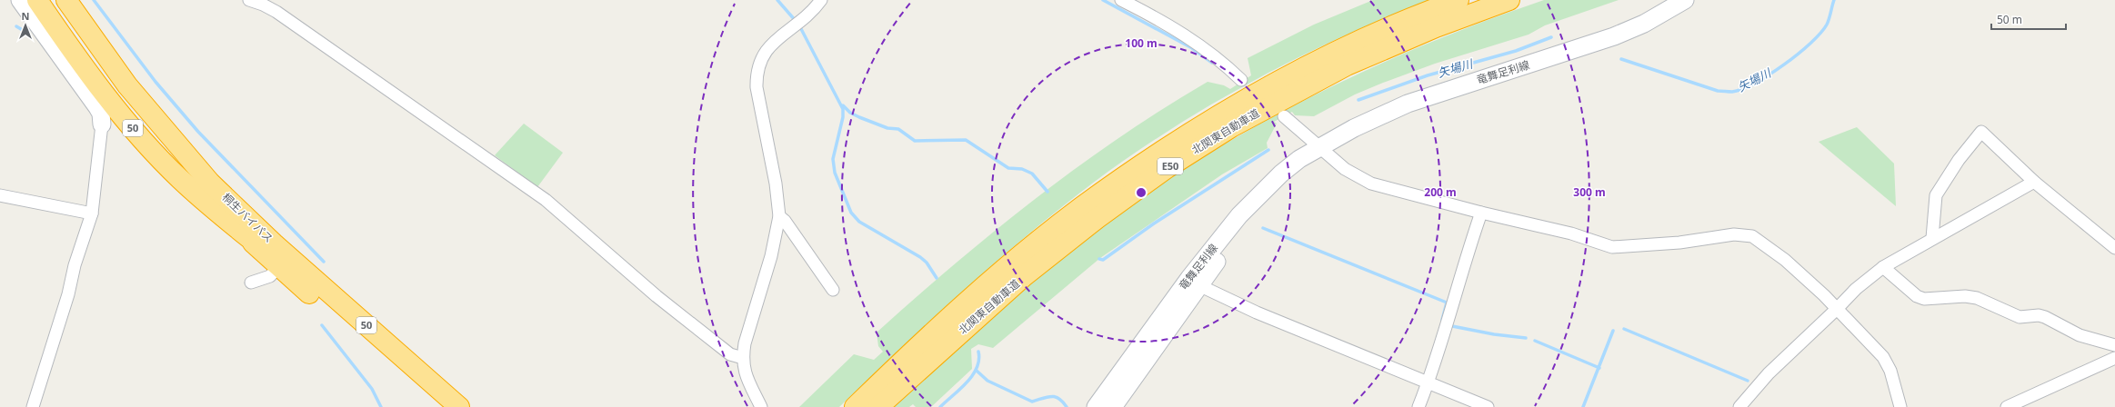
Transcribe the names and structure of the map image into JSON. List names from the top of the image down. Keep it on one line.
{"streets":{"highway":["50","北関東自動車道","E50","桐生バイパス"],"main road":["竜舞足利線"]},"crossings":[["50","桐生バイパス"]],"water":["矢場川"],"scale_bar":"50 m","north":"top","rings":["100 m","200 m","300 m"]}
